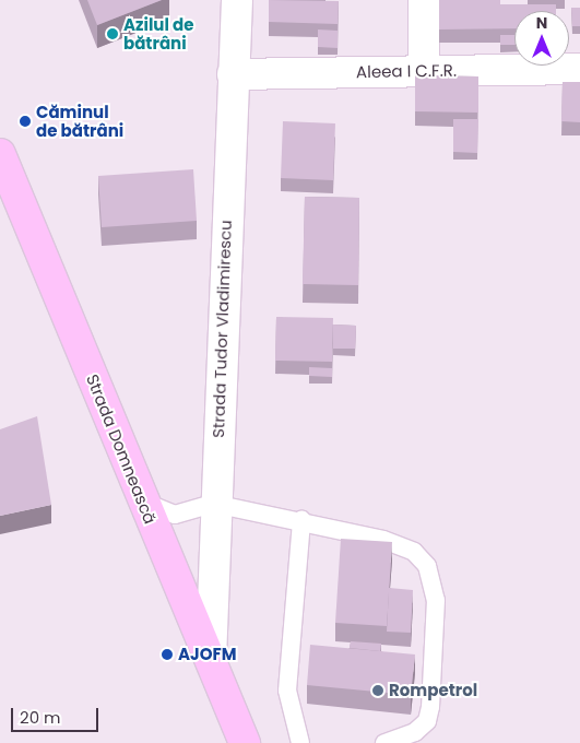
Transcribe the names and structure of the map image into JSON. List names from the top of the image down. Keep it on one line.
{"streets":{"main road":["Strada Domnească"],"street":["Aleea I C.F.R.","Strada Tudor Vladimirescu"]},"crossings":[["Aleea I C.F.R.","Strada Tudor Vladimirescu"],["Strada Tudor Vladimirescu","Strada Domnească"]],"places":["Azilul de bătrâni","Căminul de bătrâni","AJOFM","Rompetrol"],"scale_bar":"20 m","north":"top"}
